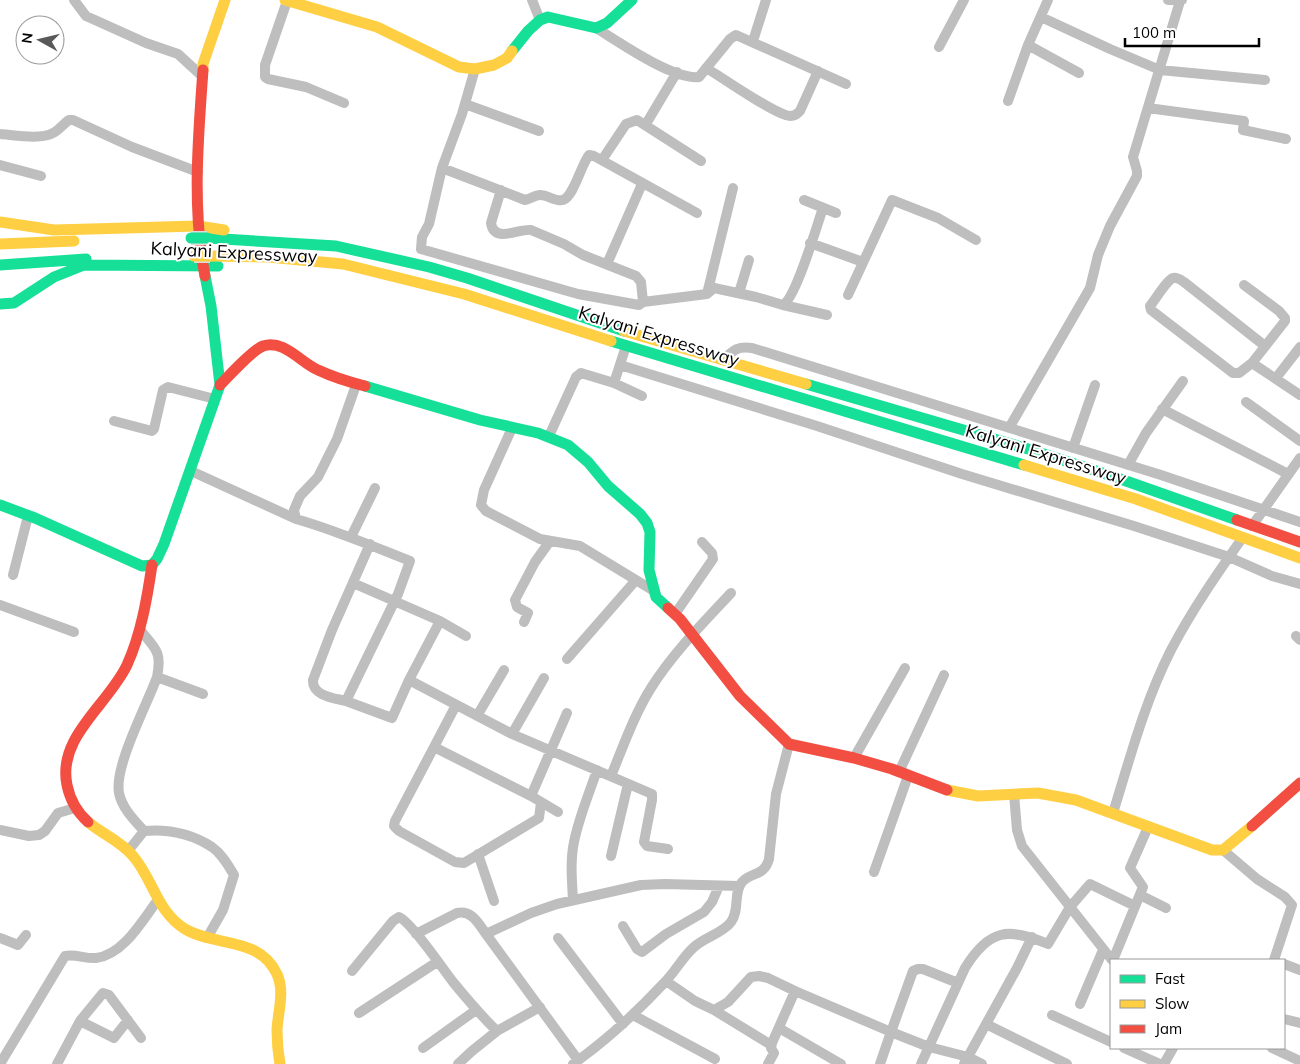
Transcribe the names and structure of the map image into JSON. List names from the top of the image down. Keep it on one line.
{"streets":{"main road":["Kalyani Expressway"]},"legend":["Fast","Slow","Jam"],"scale_bar":"100 m","north":"left"}
